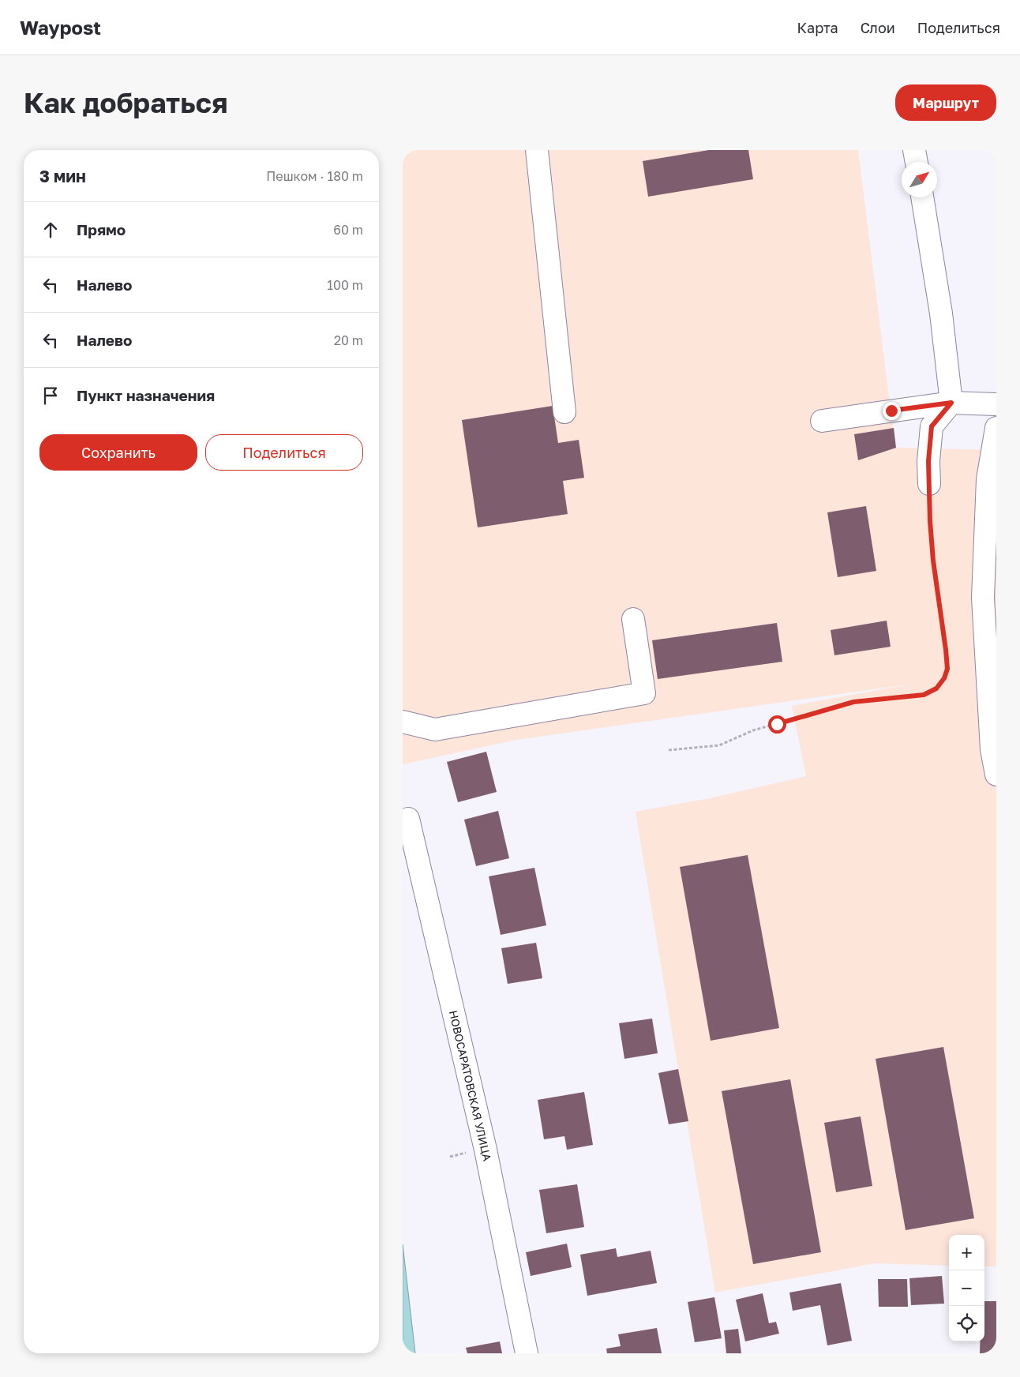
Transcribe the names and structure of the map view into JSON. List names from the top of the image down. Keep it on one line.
{"streets":{"street":["НОВОСАРАТОВСКАЯ УЛИЦА"]},"north":"top right","page":{"header":"Waypost","nav":["Карта","Слои","Поделиться"],"buttons":["Маршрут",["Сохранить","Поделиться"]],"title":"Как добраться","heading":["3 мин","Пешком · 180 m"],"list":[["Прямо","60 m"],["Налево","100 m"],["Налево","20 m"],"Пункт назначения"],"map_buttons":["+","−"]}}
